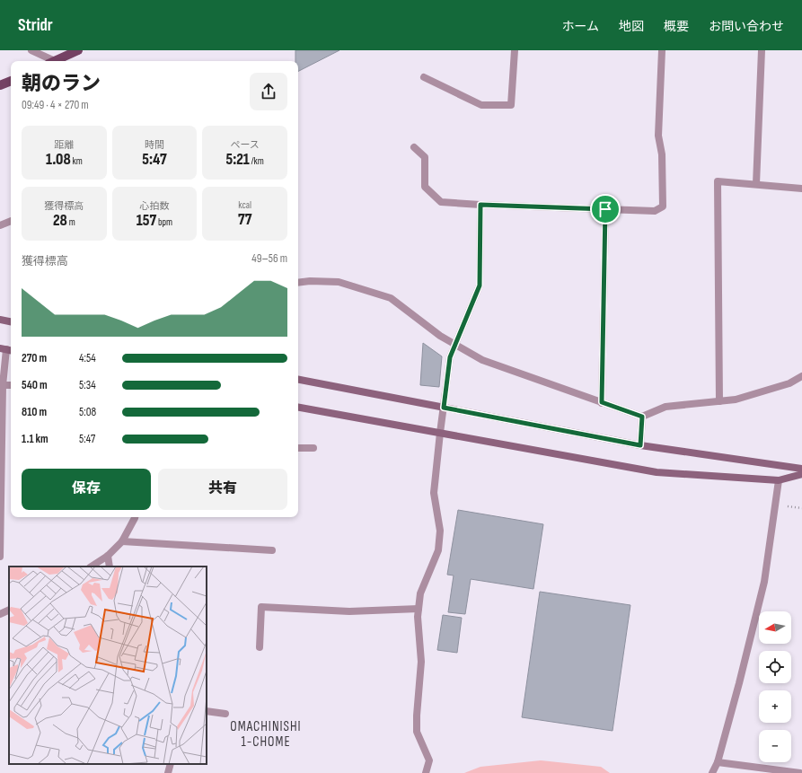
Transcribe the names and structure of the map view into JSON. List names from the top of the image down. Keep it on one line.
{"districts":["OMACHINISHI 1-CHOME"],"north":"left","page":{"header":"Stridr","nav":["ホーム","地図","概要","お問い合わせ"],"heading":["朝のラン","09:49 · 4 × 270 m"],"stats":[["距離","1.08 km"],["時間","5:47"],["ペース","5:21 /km"],["獲得標高","28 m"],["心拍数","157 bpm"],["kcal","77"]],"chart":["獲得標高","49–56 m"],"list":[{"name":"270 m","note":"4:54"},{"name":"540 m","note":"5:34"},{"name":"810 m","note":"5:08"},{"name":"1.1 km","note":"5:47"}],"buttons":["保存","共有"],"map_buttons":["+","−"]}}
